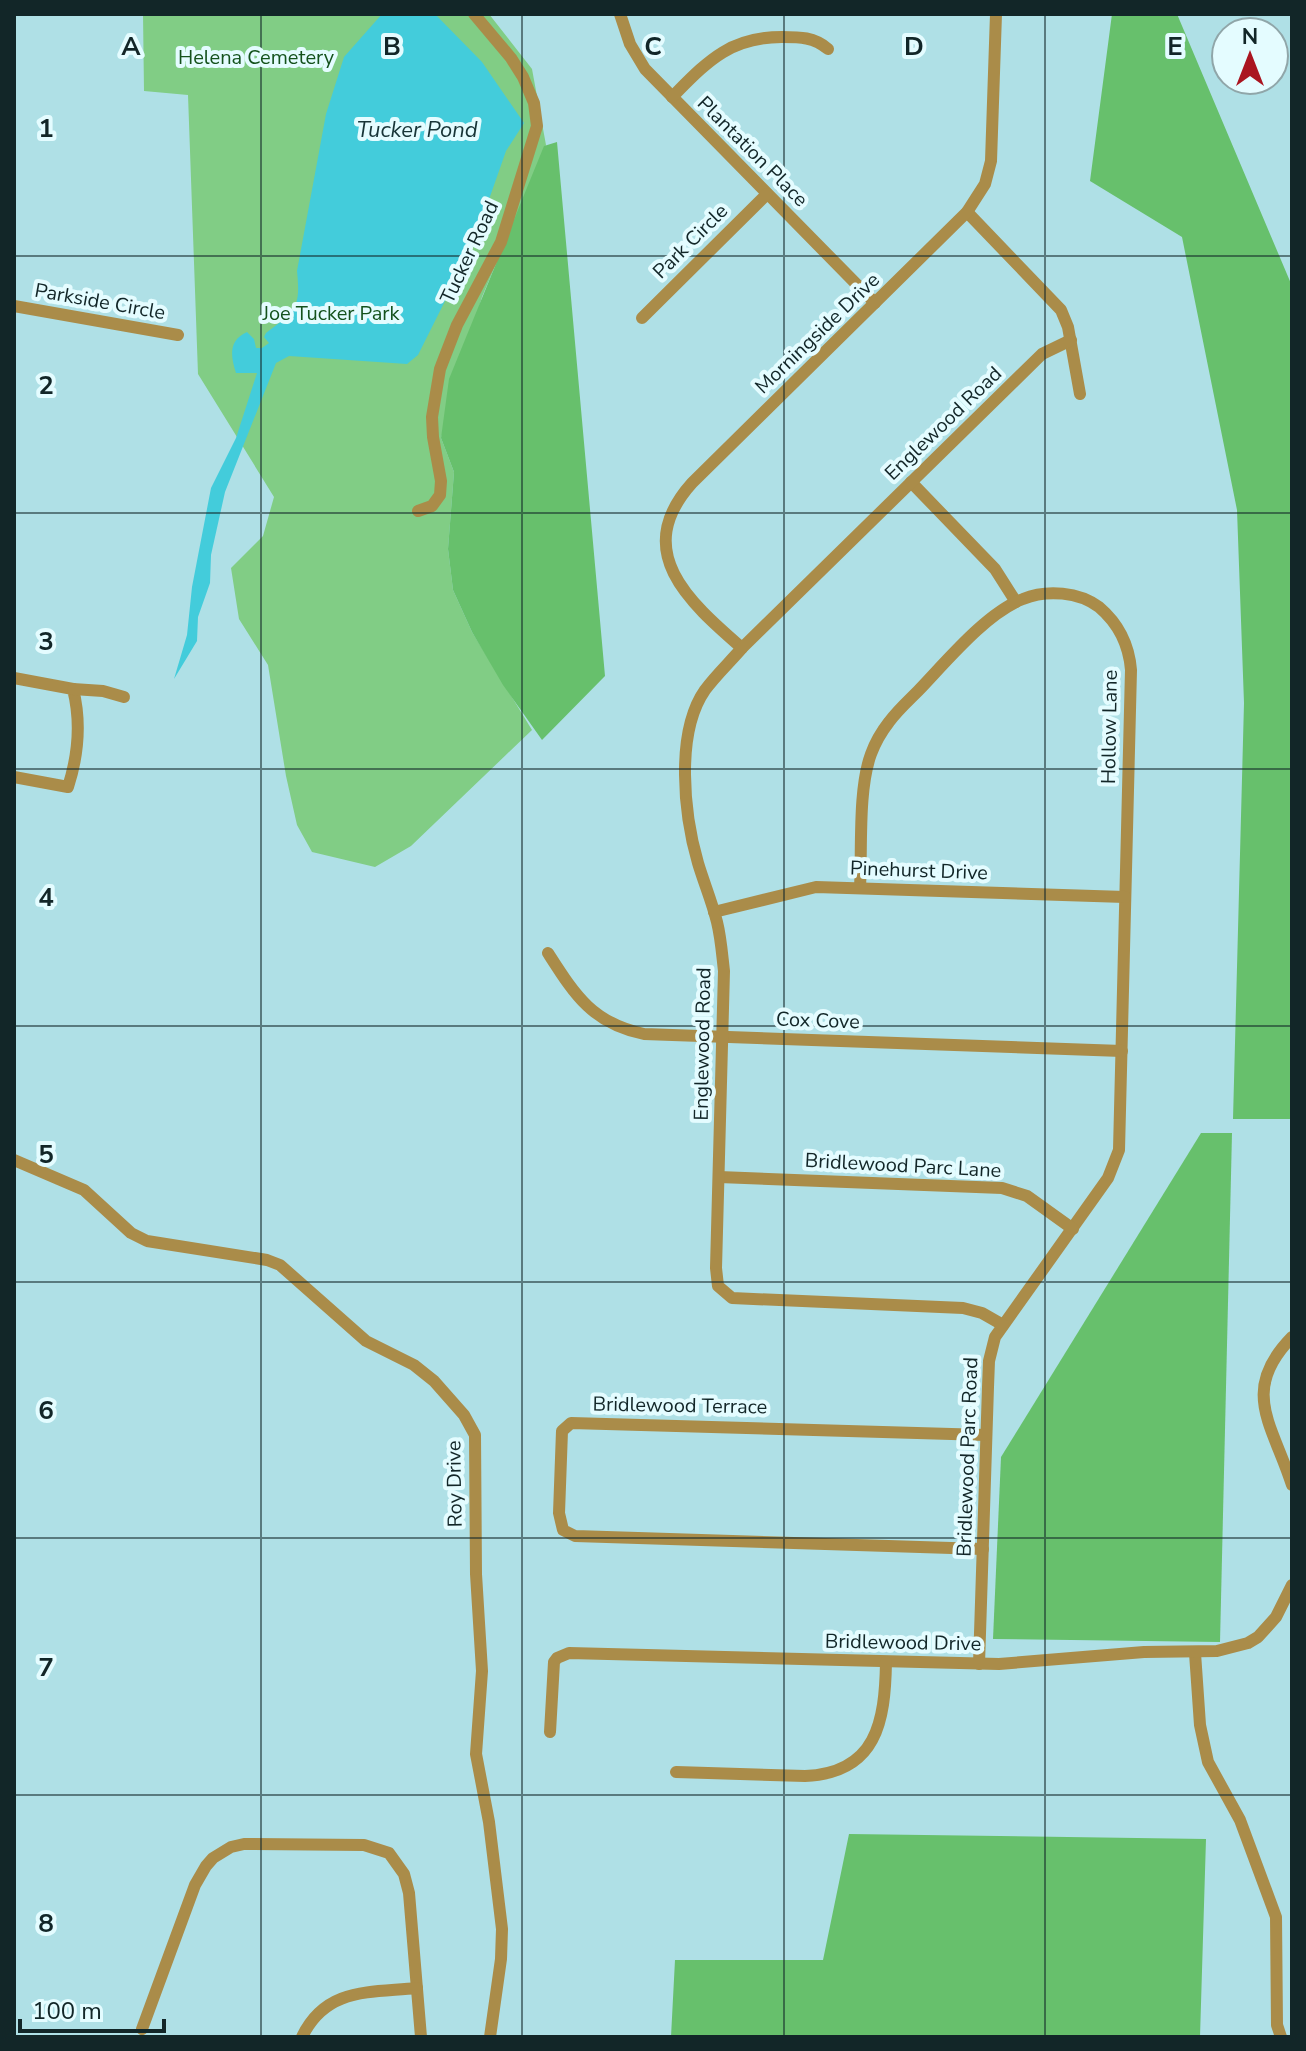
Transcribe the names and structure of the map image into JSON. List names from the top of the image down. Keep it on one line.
{"streets":{"street":["Plantation Place","Park Circle","Tucker Road","Parkside Circle","Morningside Drive","Englewood Road","Hollow Lane","Pinehurst Drive","Cox Cove","Bridlewood Parc Lane","Bridlewood Terrace","Bridlewood Parc Road","Roy Drive","Bridlewood Drive"]},"crossings":[["Plantation Place","Park Circle"],["Plantation Place","Morningside Drive"],["Morningside Drive","Englewood Road"],["Englewood Road","Pinehurst Drive"],["Englewood Road","Cox Cove"],["Englewood Road","Bridlewood Parc Lane"],["Englewood Road","Bridlewood Parc Road"],["Hollow Lane","Pinehurst Drive"],["Hollow Lane","Cox Cove"],["Hollow Lane","Bridlewood Parc Road"],["Cox Cove","Bridlewood Parc Road"],["Bridlewood Parc Lane","Bridlewood Parc Road"],["Bridlewood Terrace","Bridlewood Parc Road"],["Bridlewood Parc Road","Bridlewood Drive"]],"water":["Tucker Pond"],"parks":["Helena Cemetery","Joe Tucker Park"],"scale_bar":"100 m","north":"top","grid":{"columns":["A","B","C","D","E"],"rows":["1","2","3","4","5","6","7","8"]}}
